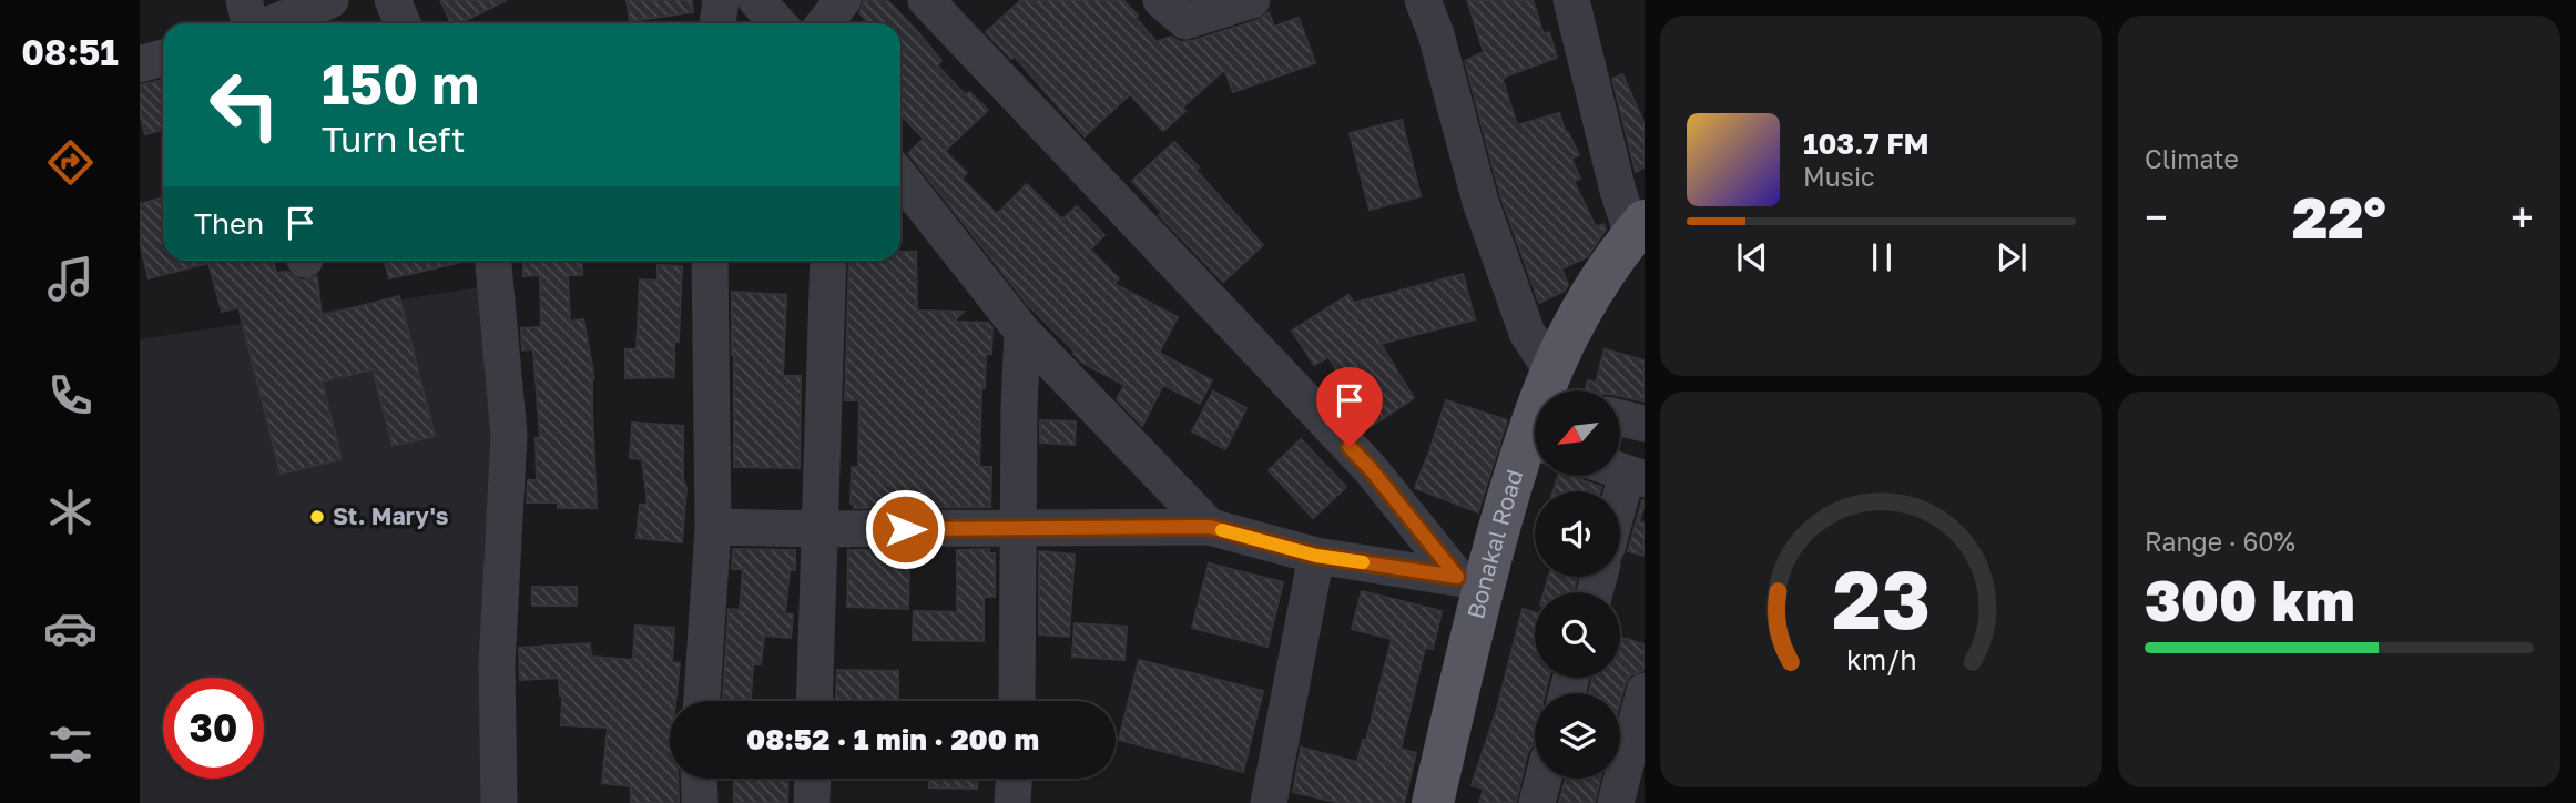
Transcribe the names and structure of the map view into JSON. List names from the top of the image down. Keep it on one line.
{"streets":{"main road":["Bonakal Road"]},"places":["St. Mary's"],"north":"bottom left","page":{"tabs":"08:51","tile":["Climate",["Range · 60%","300 km"]],"turn":["150 m","Turn left"],"song":["103.7 FM","Music"],"heat":["−","22°","+"],"then":"Then","limit":"30","trip":"08:52 · 1 min · 200 m","gauge":["23","km/h"]}}
